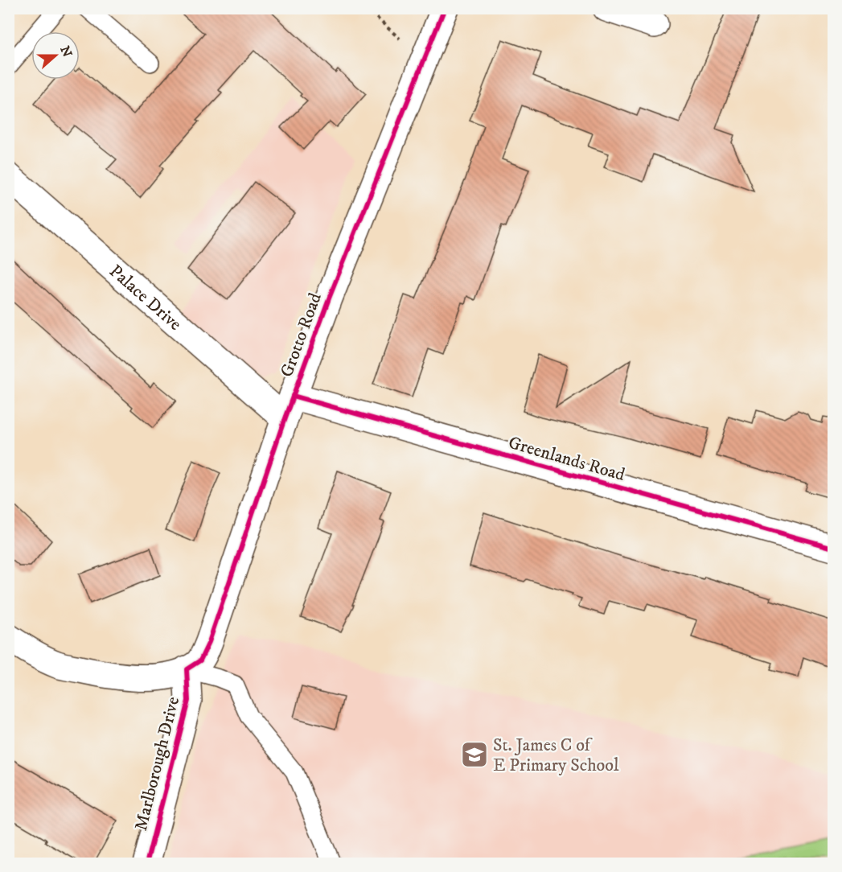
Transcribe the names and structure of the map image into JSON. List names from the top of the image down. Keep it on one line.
{"streets":{"street":["Palace Drive","Grotto Road","Greenlands Road","Marlborough Drive"]},"crossings":[["Palace Drive","Grotto Road"],["Palace Drive","Greenlands Road"],["Grotto Road","Greenlands Road"],["Grotto Road","Marlborough Drive"]],"places":{"school or university":["St. James C of E Primary School"]},"north":"right"}
